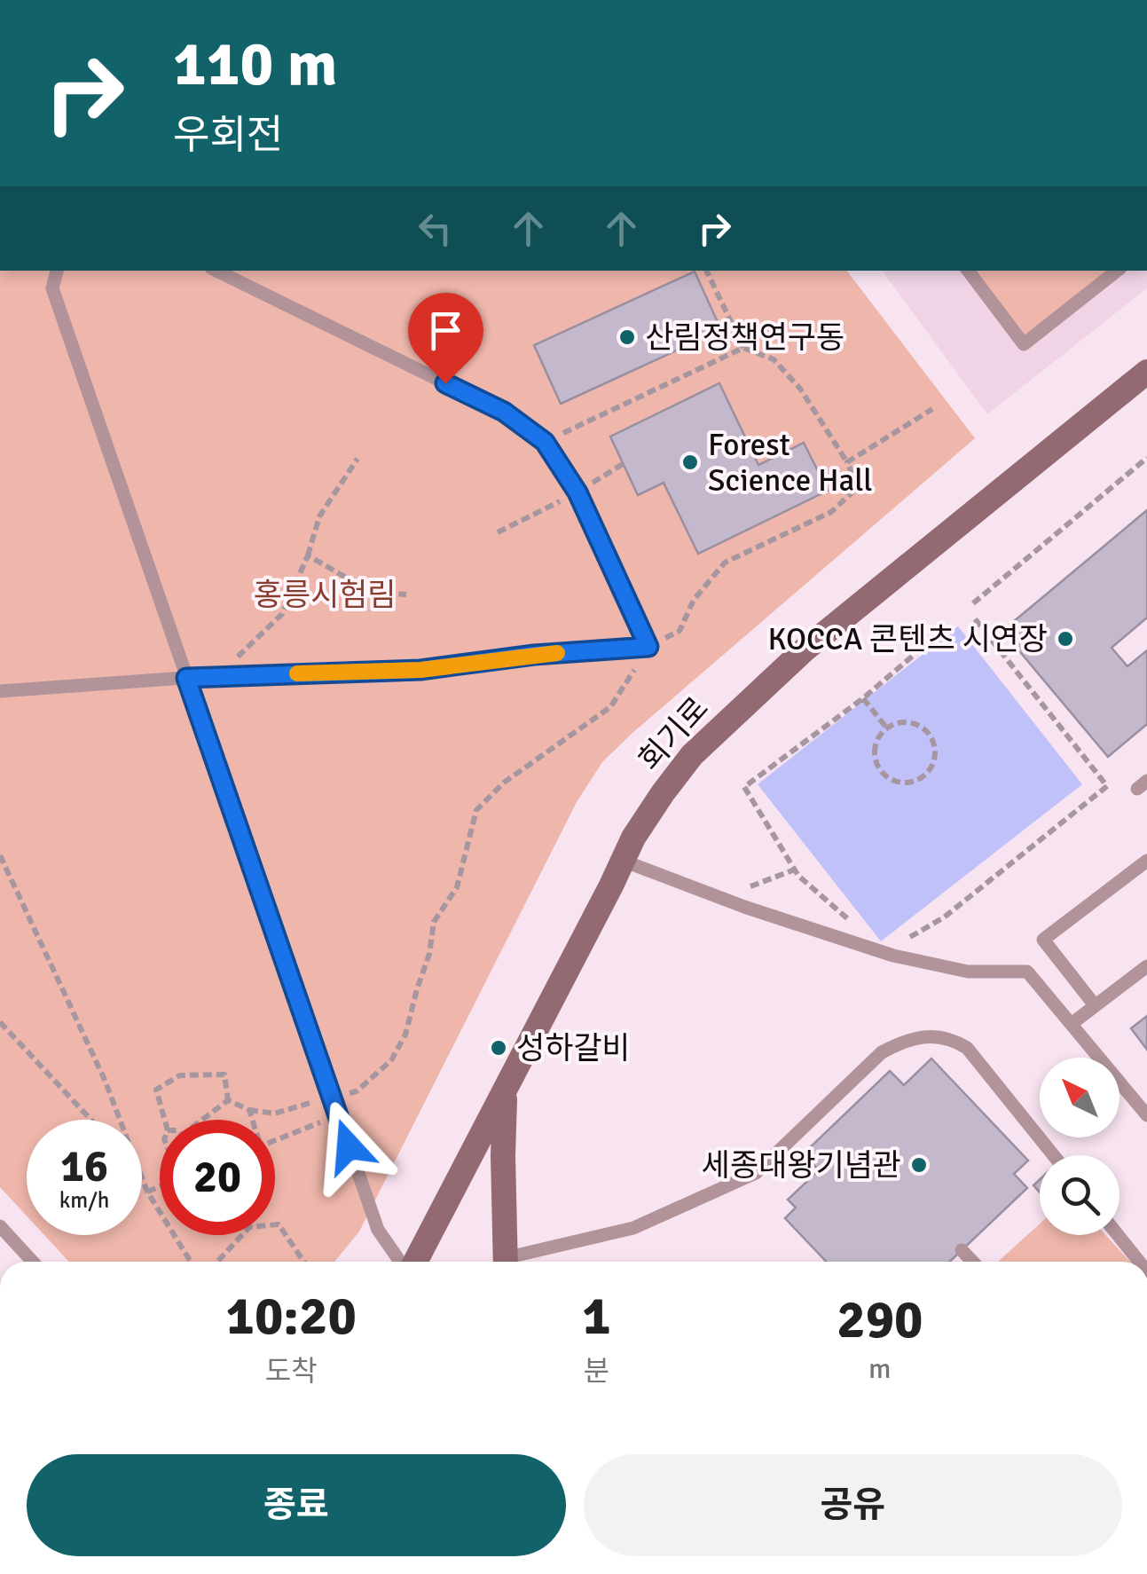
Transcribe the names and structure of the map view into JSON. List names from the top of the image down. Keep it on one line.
{"streets":{"main road":["회기로"]},"parks":["홍릉시험림"],"places":["산림정책연구동","Forest Science Hall","KOCCA 콘텐츠 시연장","성하갈비","세종대왕기념관"],"north":"top left","page":{"turn":["110 m","우회전"],"speed":"16 km/h","limit":"20","eta":["10:20","도착","1","분","290","m"],"buttons":["종료","공유"]}}
